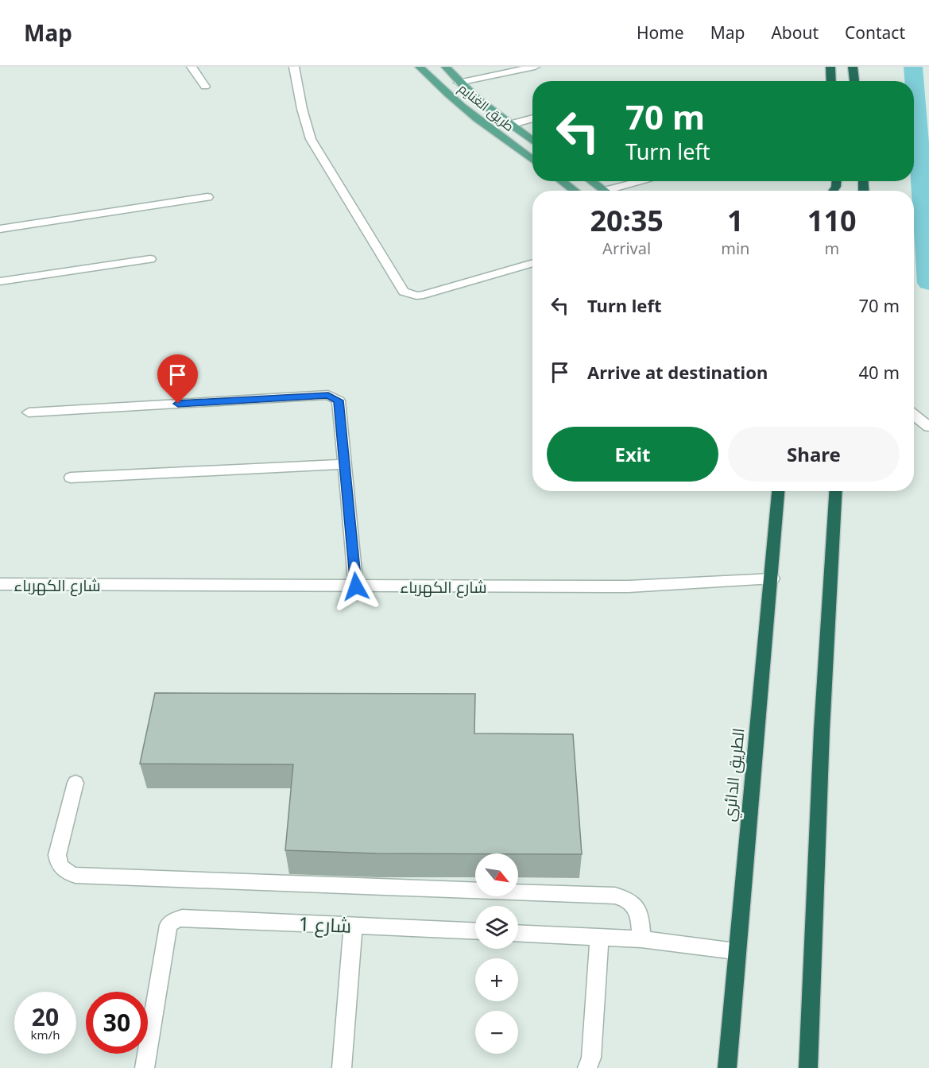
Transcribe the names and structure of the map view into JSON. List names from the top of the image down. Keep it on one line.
{"streets":{"highway":["الطريق الدائري"],"main road":["طريق الغنايم"],"street":["شارع الكهرباء","شارع 1"]},"crossings":[["شارع الكهرباء","الطريق الدائري"]],"north":"bottom right","page":{"header":"Map","nav":["Home","Map","About","Contact"],"turn":["70 m","Turn left"],"eta":["20:35","Arrival","1","min","110","m"],"list":[{"name":"Turn left","value":"70 m"},{"name":"Arrive at destination","value":"40 m"}],"buttons":["Exit","Share"],"map_buttons":["+","−"],"speed":"20 km/h","limit":"30"}}
